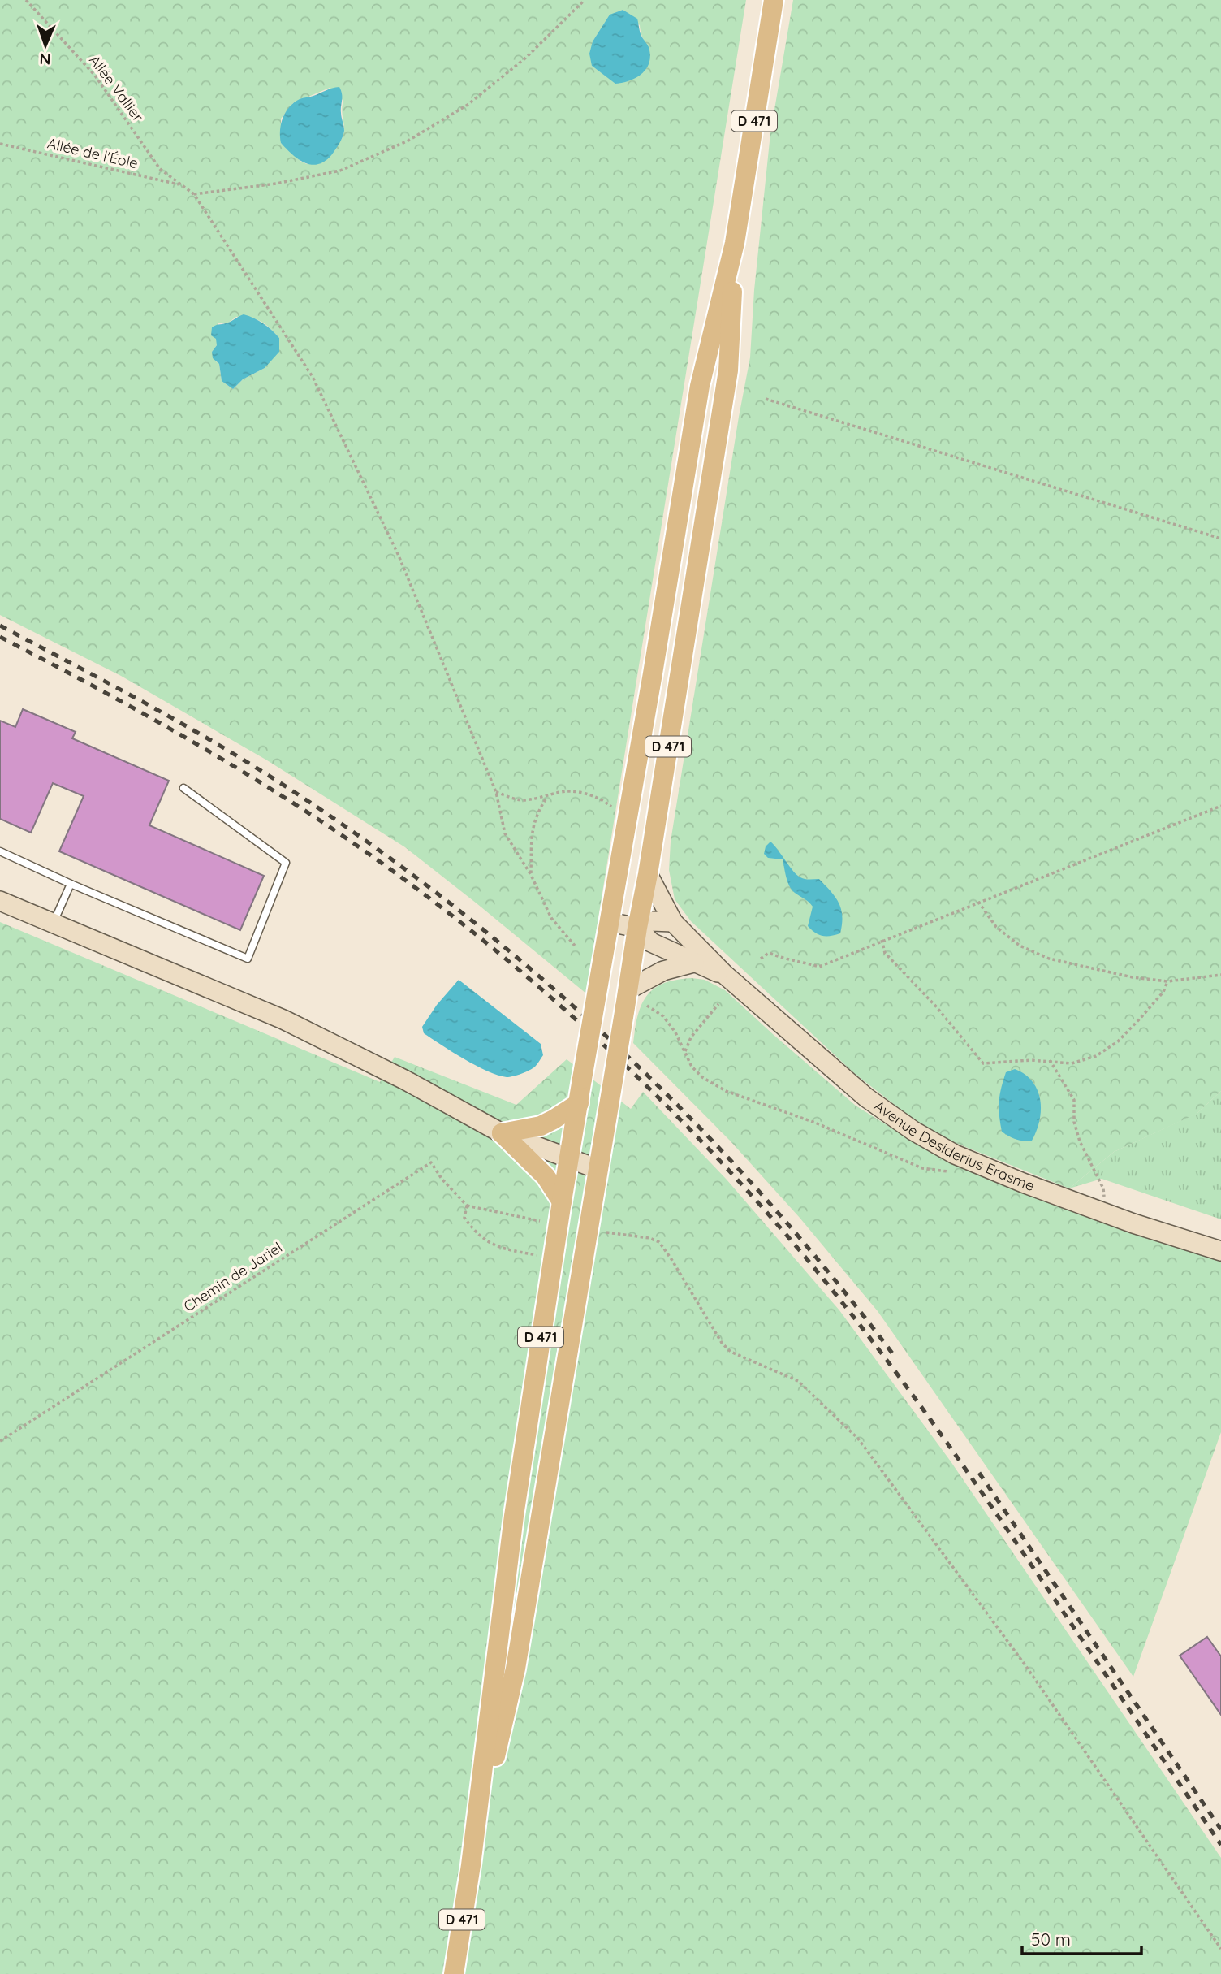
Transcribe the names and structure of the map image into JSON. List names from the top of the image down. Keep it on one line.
{"streets":{"main road":["D 471","Avenue Desiderius Erasme"],"path":["Allée Vallier","Allée de l'Éole","Chemin de Jariel"]},"crossings":[["Allée Vallier","Allée de l'Éole"]],"scale_bar":"50 m","north":"bottom"}
